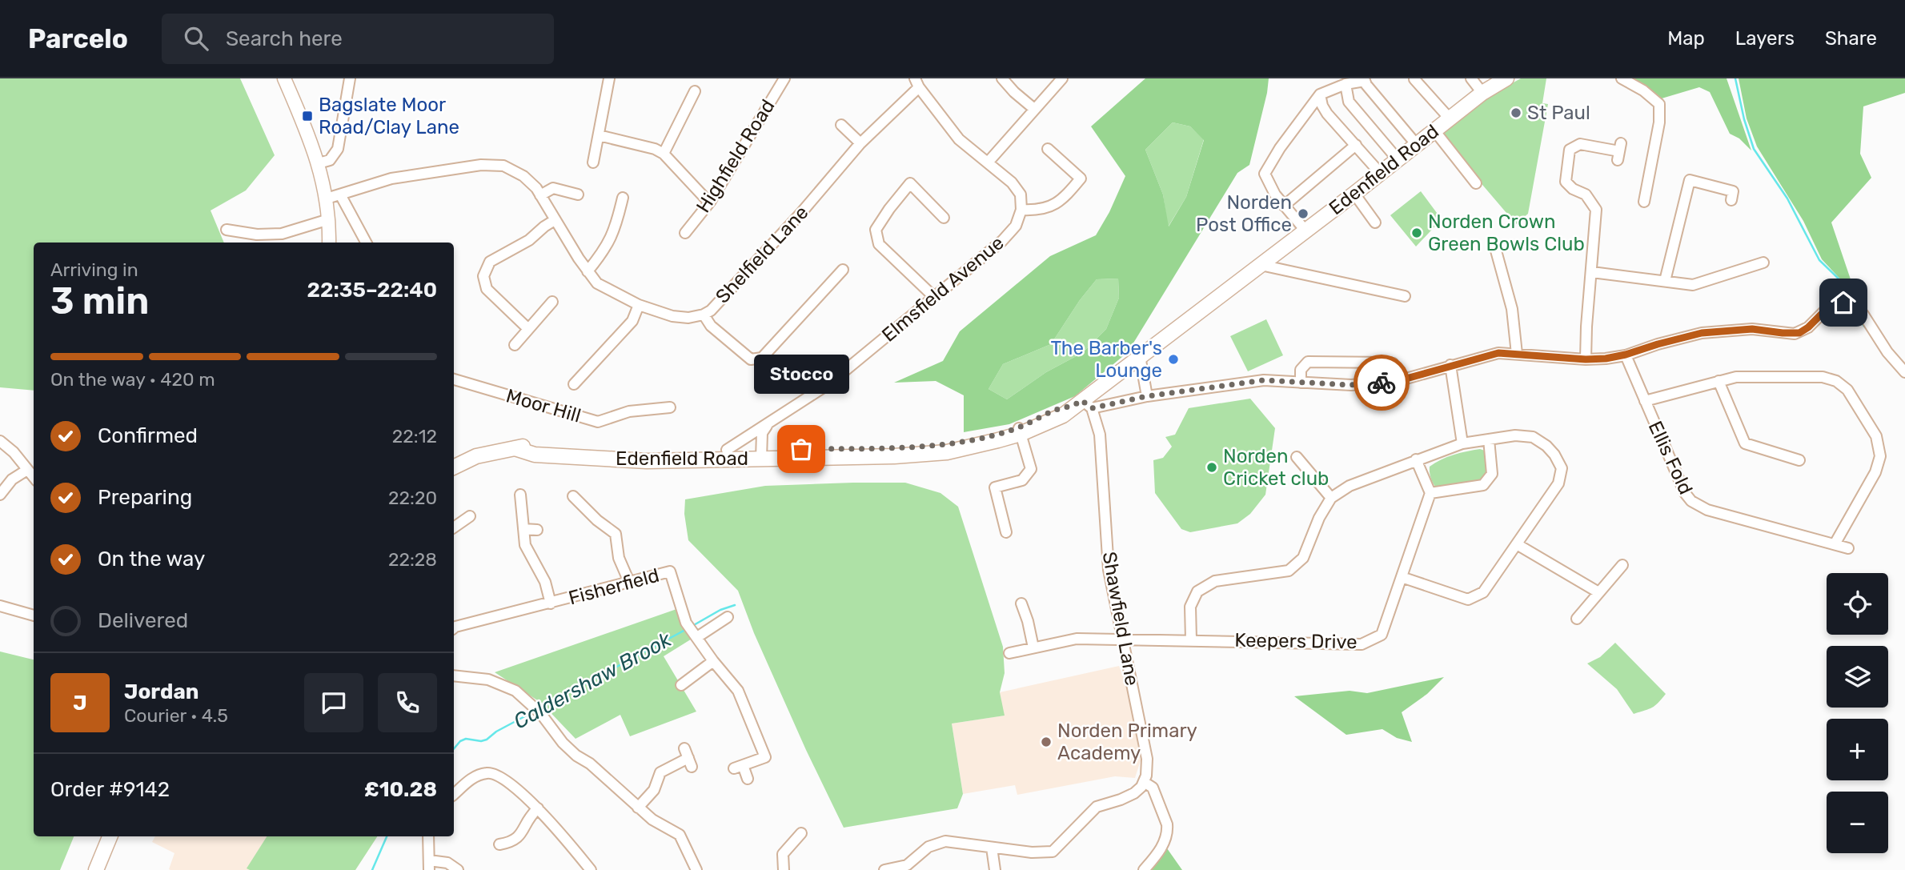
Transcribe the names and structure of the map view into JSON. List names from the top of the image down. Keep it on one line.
{"streets":{"main road":["Edenfield Road"],"street":["Highfield Road","Shelfield Lane","Elmsfield Avenue","Moor Hill","Ellis Fold","Fisherfield","Shawfield Lane","Keepers Drive"]},"crossings":[["Edenfield Road","Elmsfield Avenue"],["Edenfield Road","Shawfield Lane"],["Shawfield Lane","Keepers Drive"]],"water":["Caldershaw Brook"],"places":{"other":["St Paul","Norden Post Office","Norden Crown Green Bowls Club","The Barber's Lounge","Stocco","Norden Cricket club","Norden Primary Academy"],"transit":["Bagslate Moor Road/Clay Lane"]},"page":{"header":"Parcelo","search":"Search here","nav":["Map","Layers","Share"],"heading":["3 min","Arriving in","22:35–22:40"],"panel":["Jordan","Courier · 4.5","Order #9142","£10.28"],"bar":"On the way · 420 m","bubble":"Stocco","list":[["Confirmed","22:12"],["Preparing","22:20"],["On the way","22:28"],"Delivered"],"map_buttons":["+","−"],"round":"J"}}
